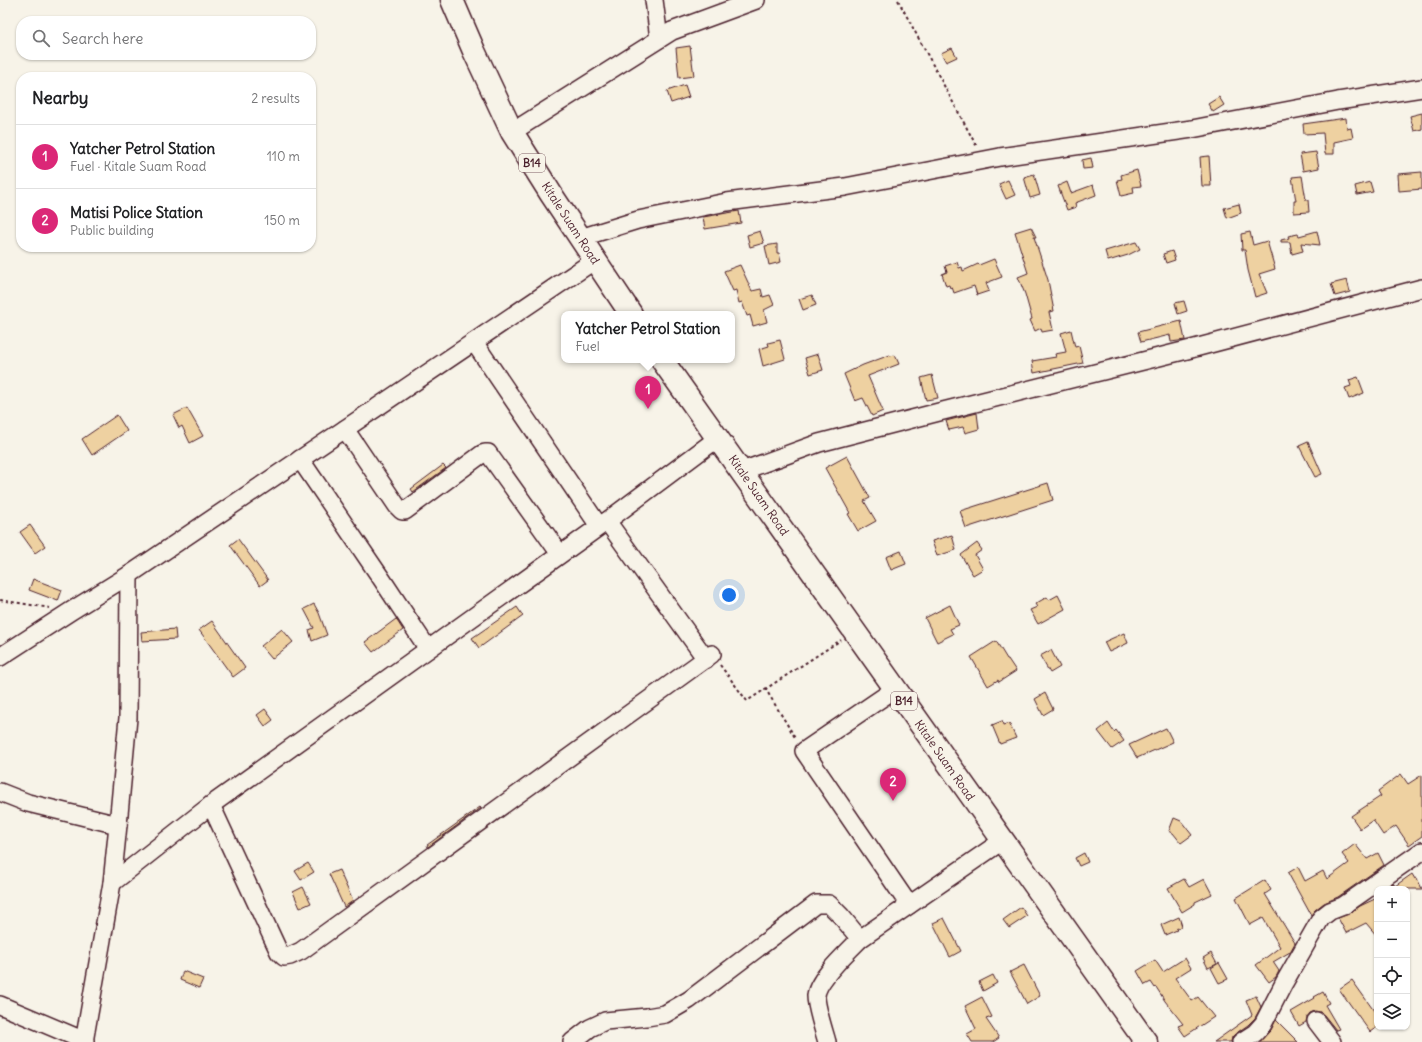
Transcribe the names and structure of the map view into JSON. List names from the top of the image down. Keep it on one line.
{"streets":{"highway":["B14","Kitale Suam Road"]},"page":{"search":"Search here","heading":["Nearby","2 results"],"list":[{"mark":"1","name":"Yatcher Petrol Station","note":"Fuel · Kitale Suam Road","value":"110 m"},{"mark":"2","name":"Matisi Police Station","note":"Public building","value":"150 m"}],"popup":["Yatcher Petrol Station","Fuel"],"pins":["1","2"],"map_buttons":["+","−"]}}
